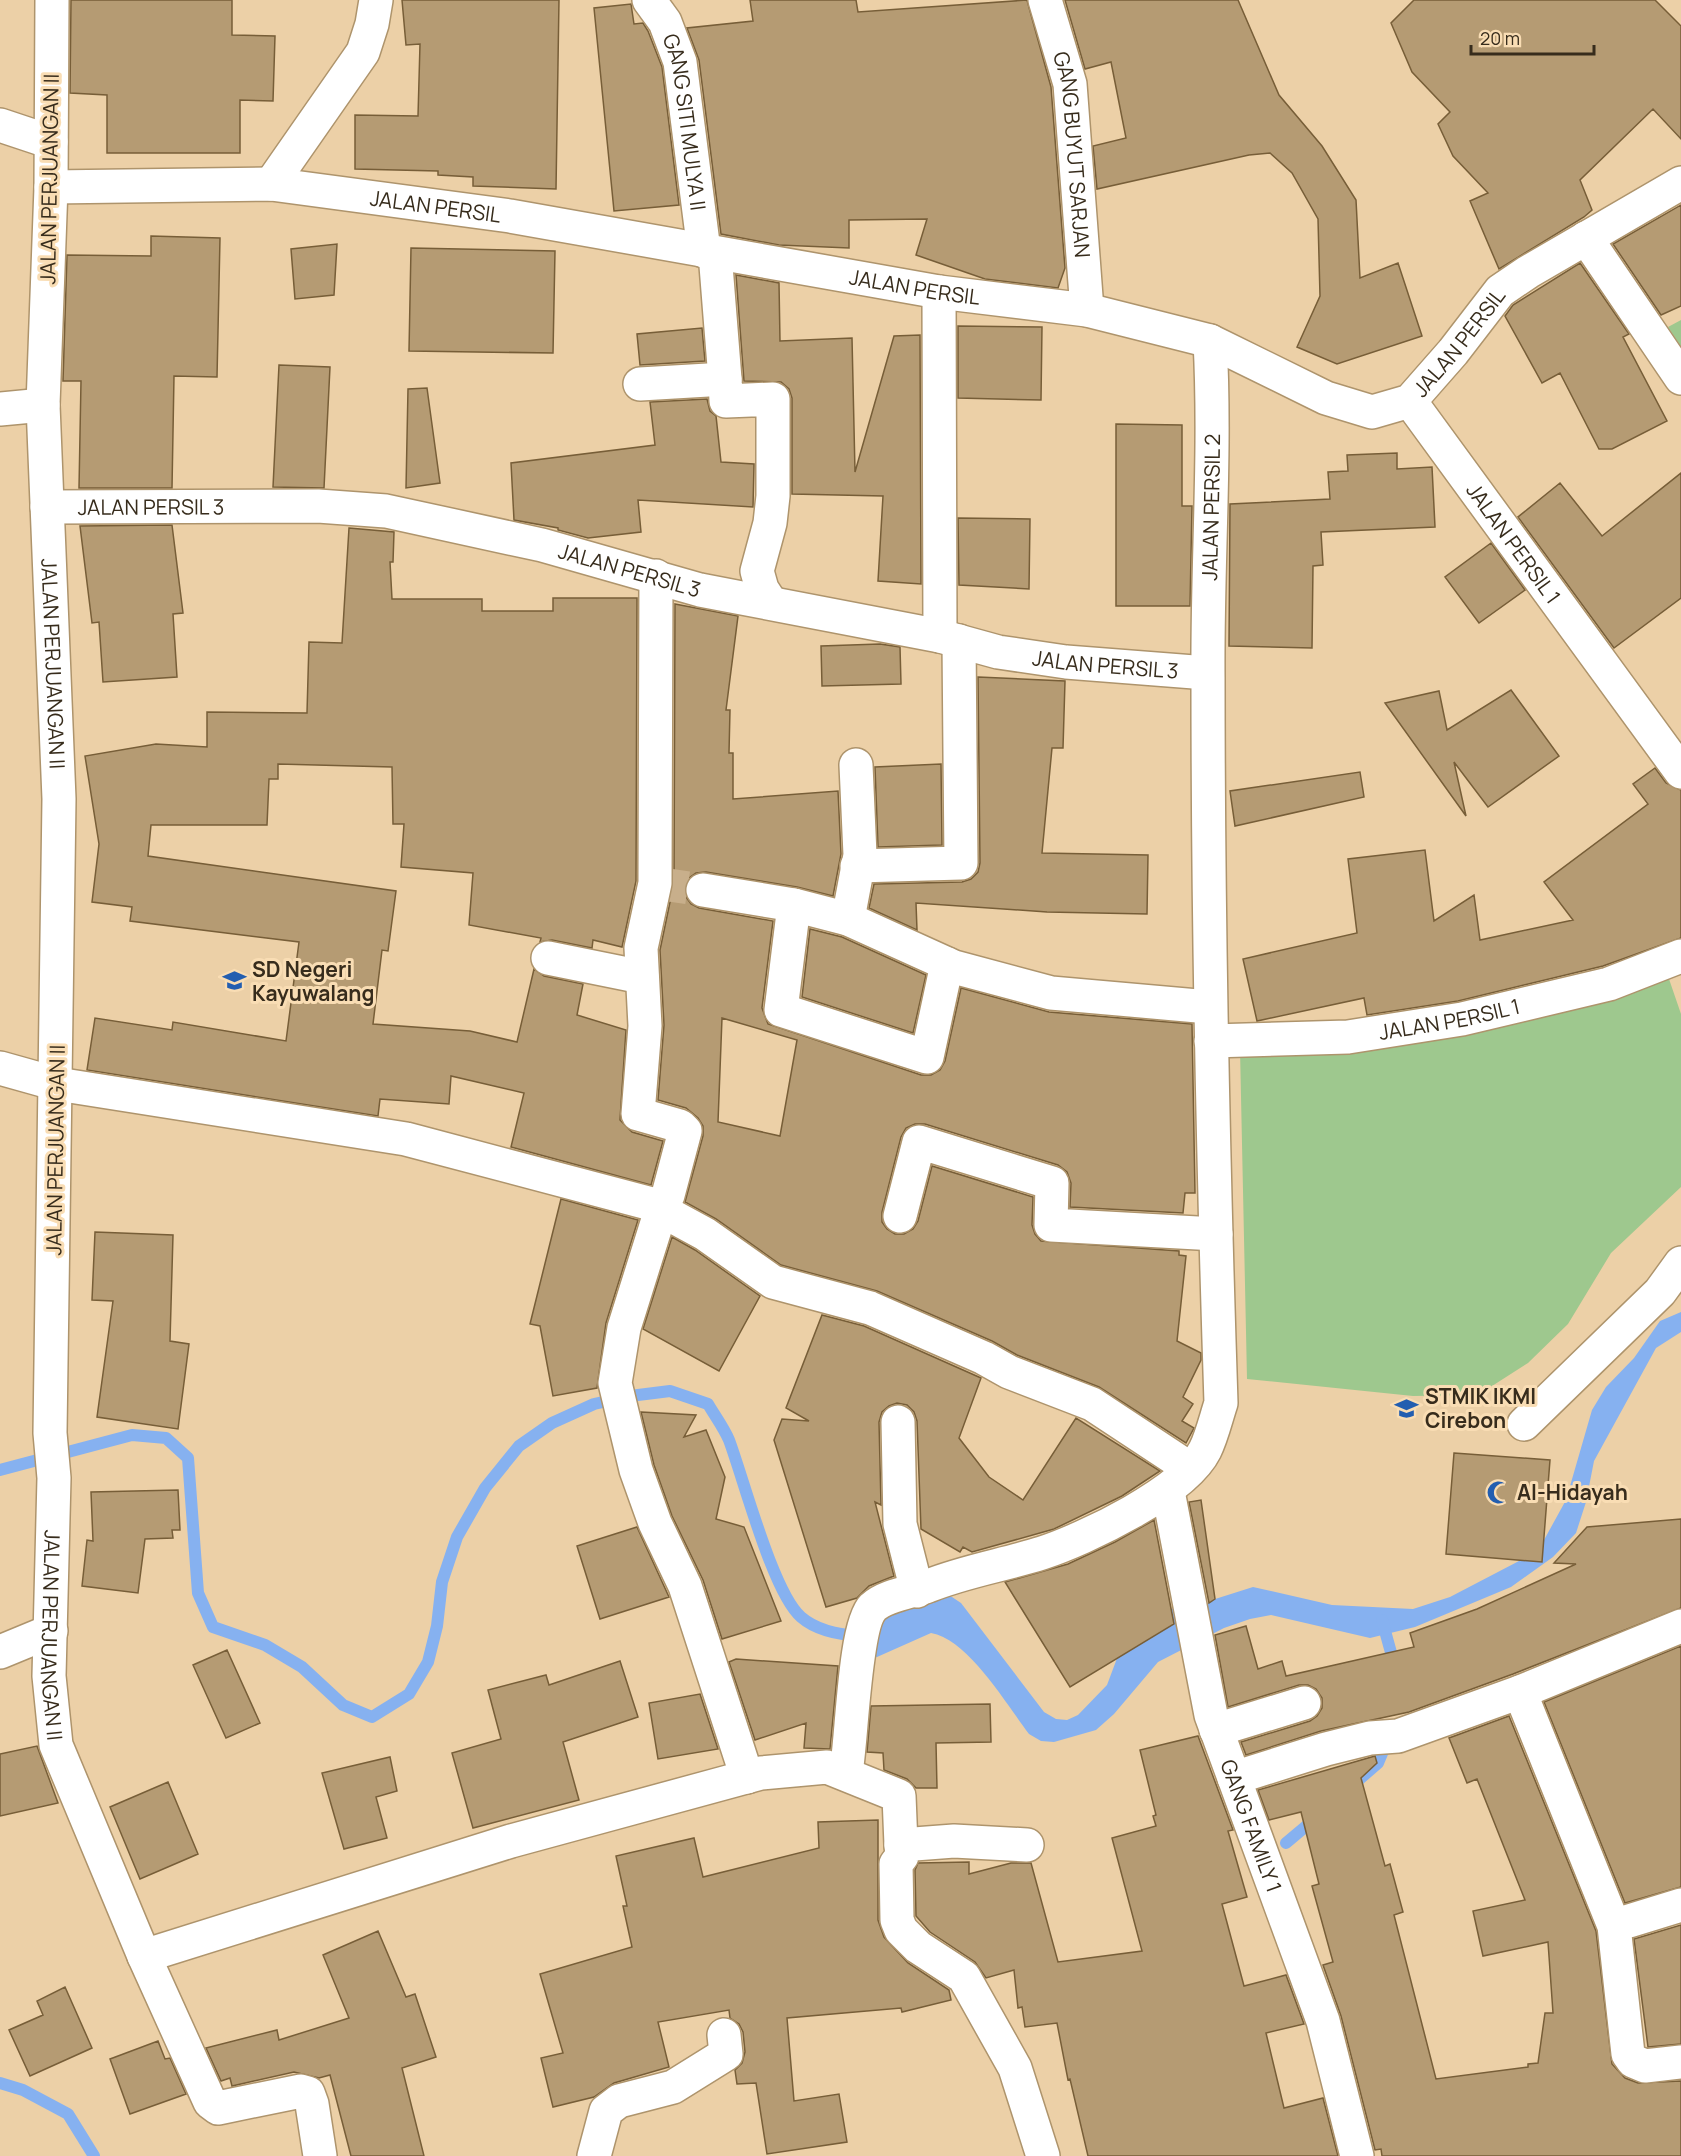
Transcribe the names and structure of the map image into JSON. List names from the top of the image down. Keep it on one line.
{"streets":{"street":["GANG SITI MULYA II","GANG BUYUT SARJAN","JALAN PERJUANGAN II","JALAN PERSIL","JALAN PERSIL 3","JALAN PERSIL 2","JALAN PERSIL 1","GANG FAMILY 1"]},"crossings":[["GANG SITI MULYA II","JALAN PERSIL"],["GANG SITI MULYA II","JALAN PERSIL 3"],["GANG BUYUT SARJAN","JALAN PERSIL"],["JALAN PERJUANGAN II","JALAN PERSIL"],["JALAN PERJUANGAN II","JALAN PERSIL 3"],["JALAN PERSIL","JALAN PERSIL 2"],["JALAN PERSIL","JALAN PERSIL 1"],["JALAN PERSIL 3","JALAN PERSIL 2"],["JALAN PERSIL 2","JALAN PERSIL 1"],["JALAN PERSIL 2","GANG FAMILY 1"]],"places":{"school or university":["SD Negeri Kayuwalang","STMIK IKMI Cirebon"],"mosque":["Al-Hidayah"]},"scale_bar":"20 m"}
